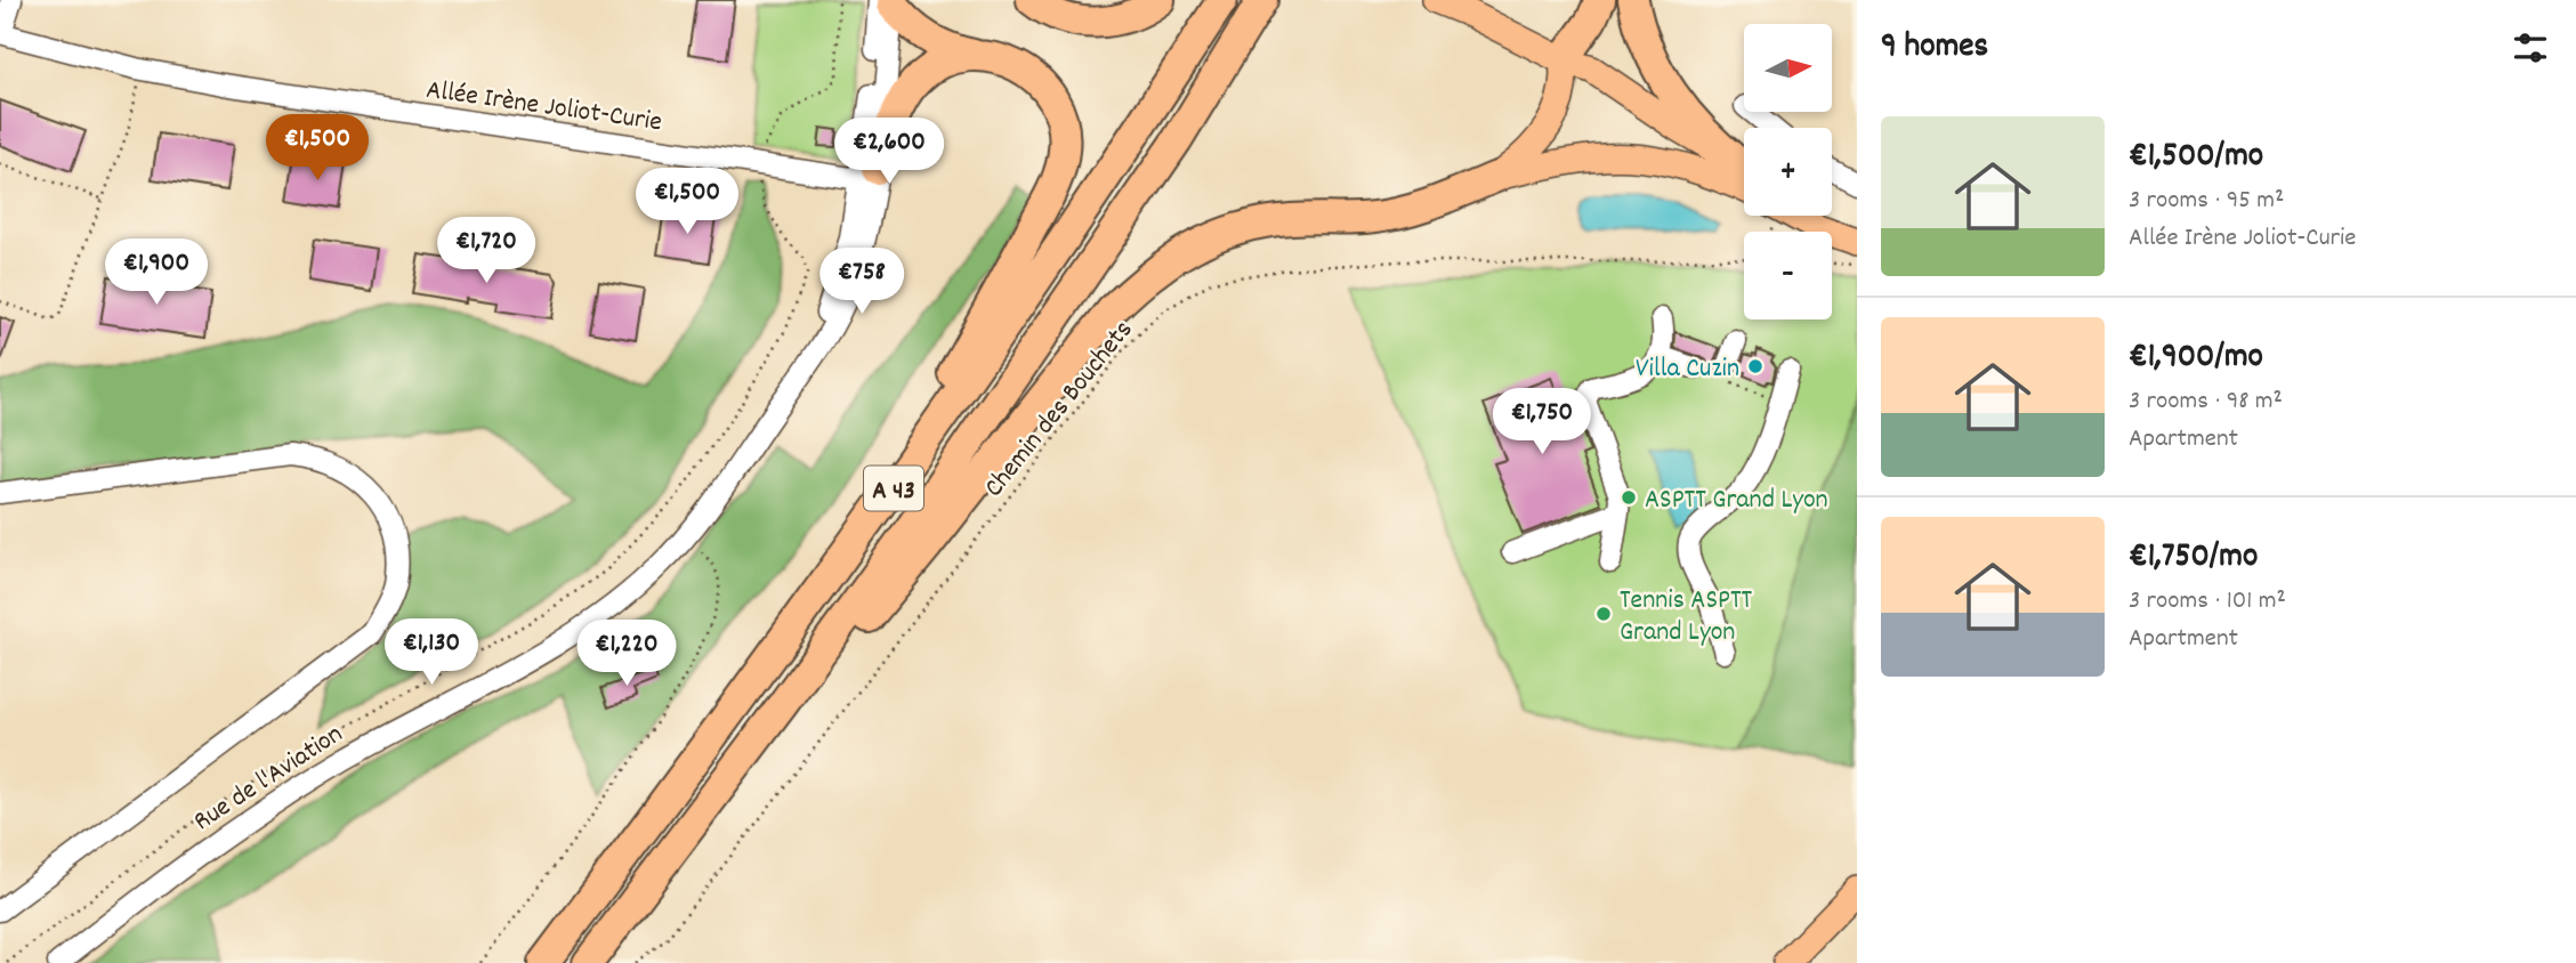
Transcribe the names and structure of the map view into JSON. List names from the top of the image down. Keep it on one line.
{"streets":{"highway":["A 43"],"street":["Allée Irène Joliot-Curie","Rue de l'Aviation"],"path":["Chemin des Bouchets"]},"crossings":[["Allée Irène Joliot-Curie","Rue de l'Aviation"]],"places":["Villa Cuzin","ASPTT Grand Lyon","Tennis ASPTT Grand Lyon"],"north":"right","page":{"heading":"9 homes","map_buttons":["+","−"],"list":[{"name":"€1,500/mo","note":"3 rooms · 95 m² · Allée Irène Joliot-Curie"},{"name":"€1,900/mo","note":"3 rooms · 98 m² · Apartment"},{"name":"€1,750/mo","note":"3 rooms · 101 m² · Apartment"}],"price":["€1,500","€2,600","€1,500","€1,720","€1,900","€758","€1,750","€1,130","€1,220"]}}
